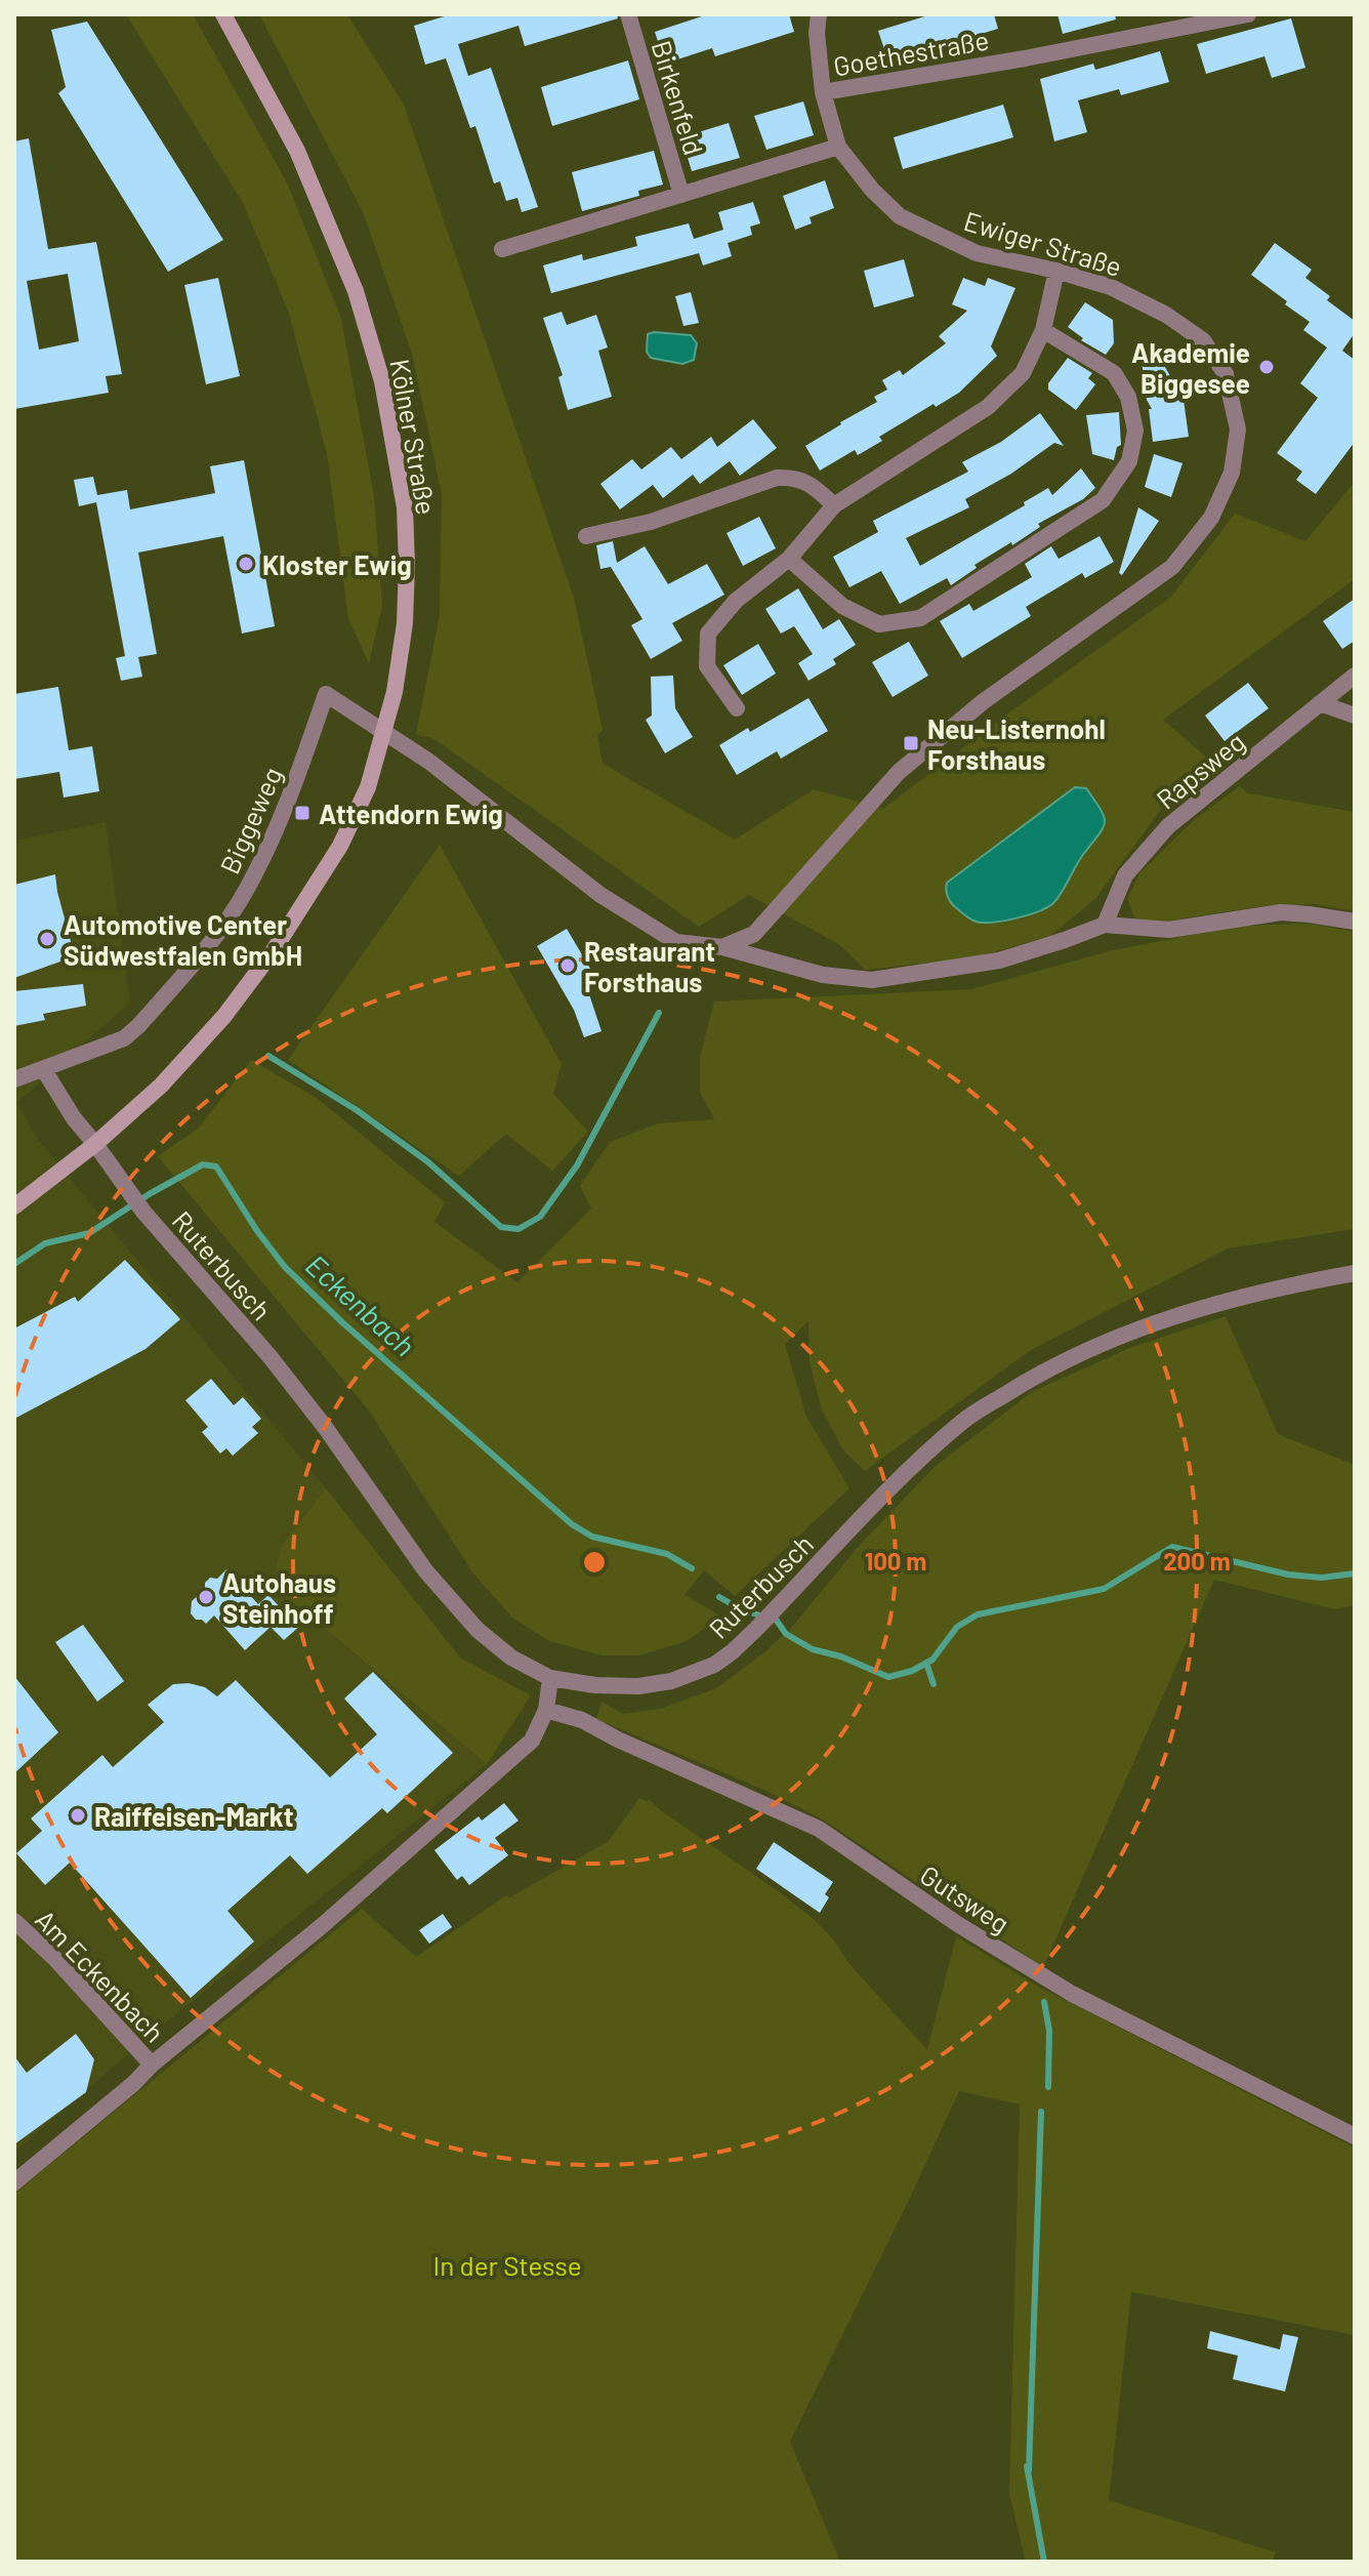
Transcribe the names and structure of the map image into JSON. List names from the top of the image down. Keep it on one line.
{"streets":{"main road":["Kölner Straße"],"street":["Goethestraße","Birkenfeld","Ewiger Straße","Rapsweg","Biggeweg","Ruterbusch","Gutsweg","Am Eckenbach"]},"crossings":[["Goethestraße","Ewiger Straße"],["Birkenfeld","Ewiger Straße"],["Ewiger Straße","Biggeweg"],["Kölner Straße","Ruterbusch"]],"water":["Eckenbach"],"parks":["In der Stesse"],"places":{"other":["Akademie Biggesee","Kloster Ewig","Automotive Center Südwestfalen GmbH","Restaurant Forsthaus","Autohaus Steinhoff","Raiffeisen-Markt"],"transit":["Neu-Listernohl Forsthaus","Attendorn Ewig"]},"rings":["100 m","200 m"]}
